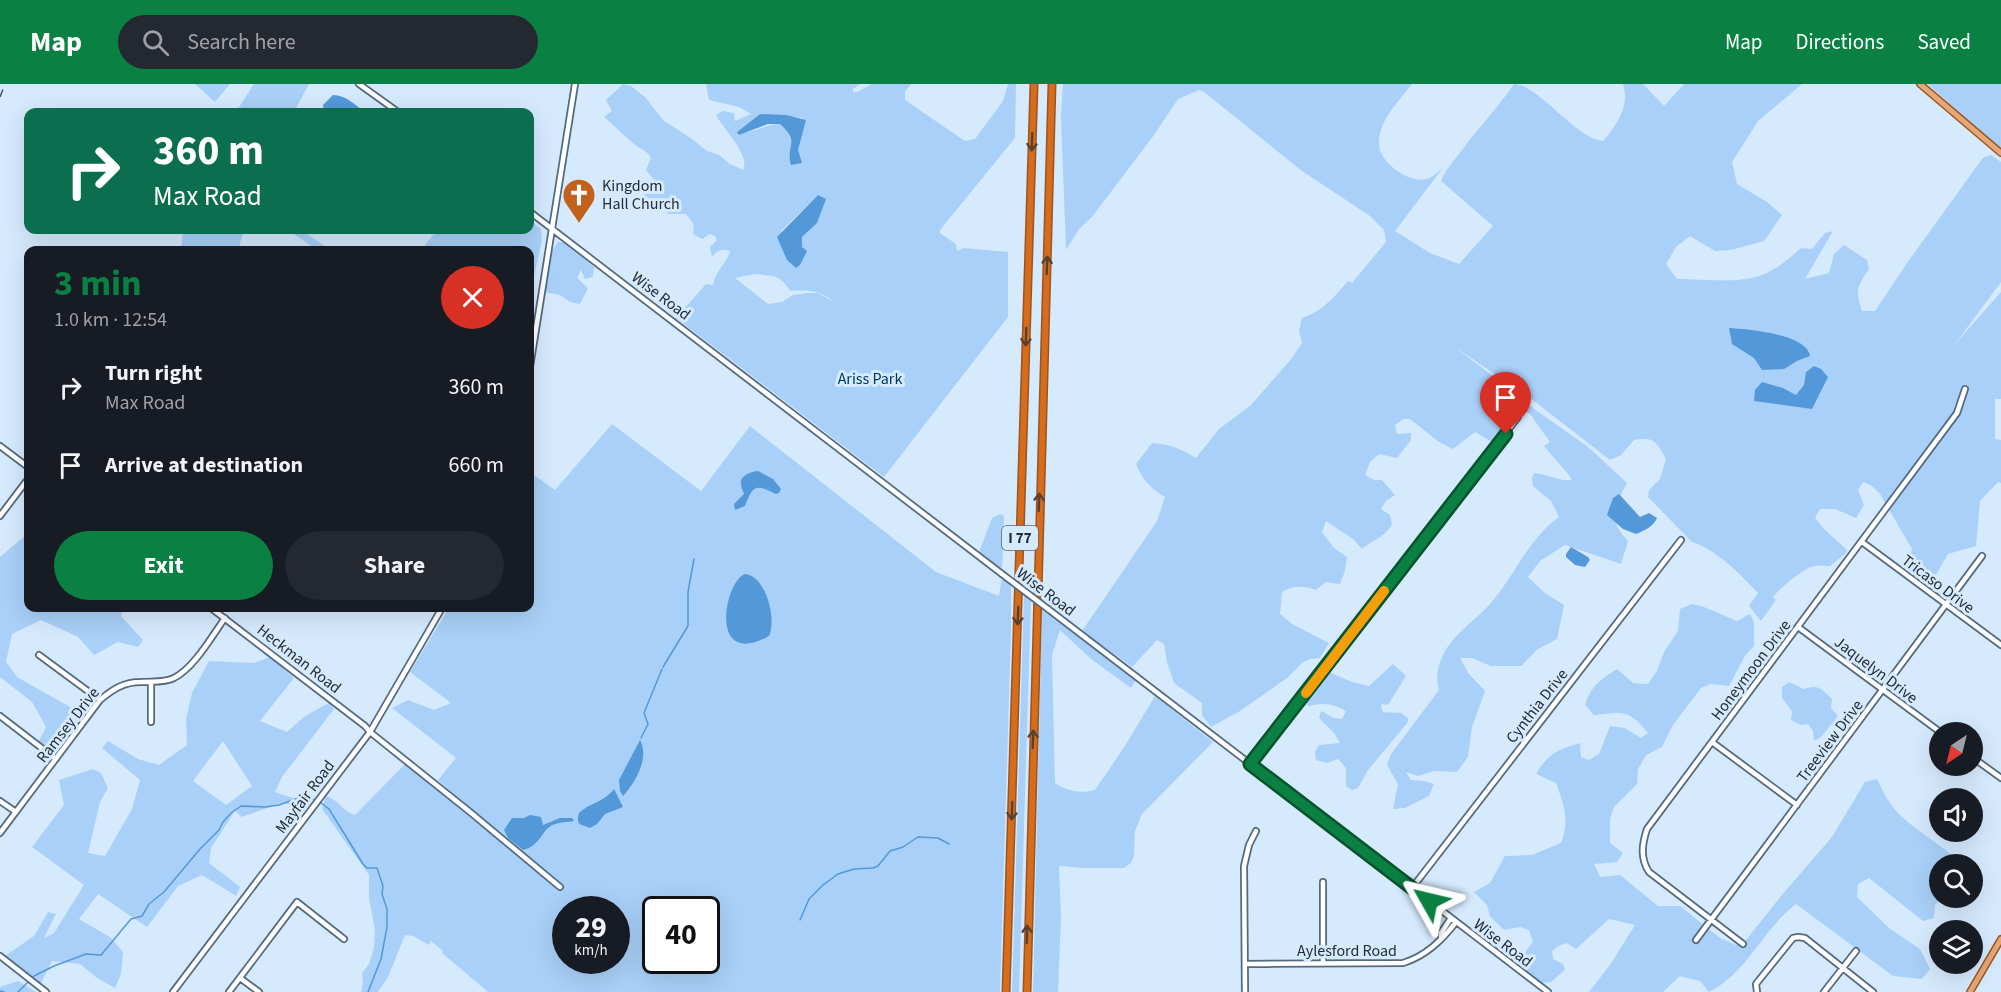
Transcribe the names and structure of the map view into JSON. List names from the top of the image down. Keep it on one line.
{"streets":{"highway":["I 77"],"street":["Wise Road","Tricaso Drive","Heckman Road","Honeymoon Drive","Jaquelyn Drive","Cynthia Drive","Ramsey Drive","Treeview Drive","Mayfair Road","Aylesford Road"]},"crossings":[["Wise Road","Cynthia Drive"],["Wise Road","Aylesford Road"],["Tricaso Drive","Honeymoon Drive"],["Tricaso Drive","Treeview Drive"],["Heckman Road","Ramsey Drive"],["Heckman Road","Mayfair Road"],["Honeymoon Drive","Jaquelyn Drive"],["Honeymoon Drive","Treeview Drive"],["Jaquelyn Drive","Treeview Drive"]],"parks":["Ariss Park"],"places":{"church":["Kingdom Hall Church"]},"north":"bottom left","page":{"header":"Map","search":"Search here","nav":["Map","Directions","Saved"],"turn":["360 m","Max Road"],"heading":["3 min","1.0 km · 12:54"],"list":[{"name":"Turn right","note":"Max Road","value":"360 m"},{"name":"Arrive at destination","value":"660 m"}],"buttons":["Exit","Share"],"speed":"29 km/h","limit":"40"}}
